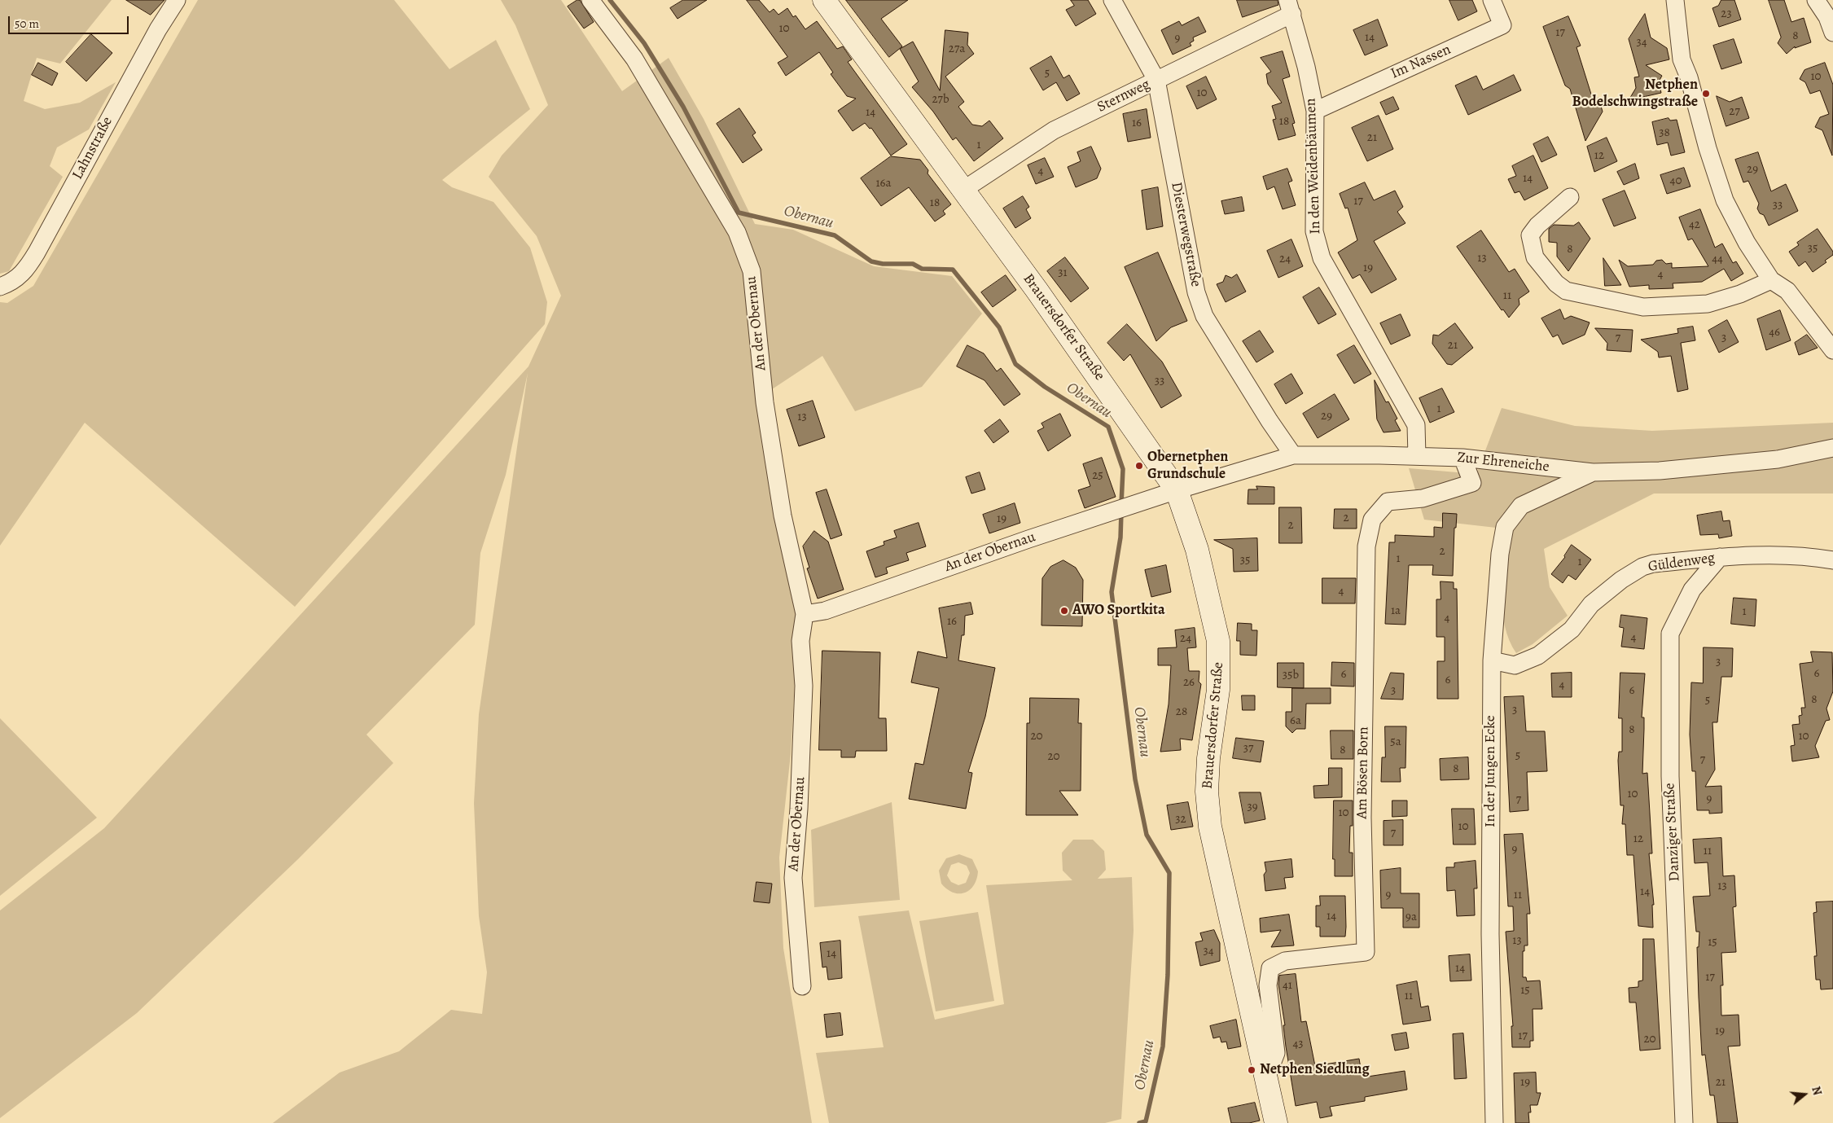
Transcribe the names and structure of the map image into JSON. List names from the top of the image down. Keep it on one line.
{"streets":{"street":["Im Nassen","Sternweg","Lahnstraße","In den Weidenbäumen","Diesterwegstraße","An der Obernau","Brauersdorfer Straße","Zur Ehreneiche","Güldenweg","In der Jungen Ecke","Am Bösen Born","Danziger Straße"]},"crossings":[["Im Nassen","In den Weidenbäumen"],["Sternweg","In den Weidenbäumen"],["Sternweg","Diesterwegstraße"],["Sternweg","Brauersdorfer Straße"],["In den Weidenbäumen","Zur Ehreneiche"],["Diesterwegstraße","Zur Ehreneiche"],["An der Obernau","Brauersdorfer Straße"],["An der Obernau","Zur Ehreneiche"],["Brauersdorfer Straße","Zur Ehreneiche"],["Brauersdorfer Straße","Am Bösen Born"],["Zur Ehreneiche","In der Jungen Ecke"],["Zur Ehreneiche","Am Bösen Born"],["Güldenweg","In der Jungen Ecke"],["Güldenweg","Danziger Straße"]],"water":["Obernau"],"places":["Netphen Bodelschwingstraße","Obernetphen Grundschule","AWO Sportkita","Netphen Siedlung"],"house_numbers":["23","10","17","8","14","9","34","27a","5","10","10","27b","27","14","18","16","38","21","1","12","29","4","14","40","16a","17","18","33","42","35","8","13","24","44","19","31","4","11","46","7","3","21","33","1","29","13","25","2","19","2","2","1","35","1","4","1a","1","4","16","4","24","3","6","6","35b","6","26","4","3","6","8","5","3","28","6a","8","20","10","5a","37","8","5","20","7","8","10","9","7","39","10","32","10","7","12","9","11","13","14","9","11","14","9a","13","15","34","14","14","17","41","15","11","19","17","20","43","19","21"],"scale_bar":"50 m","north":"right"}
